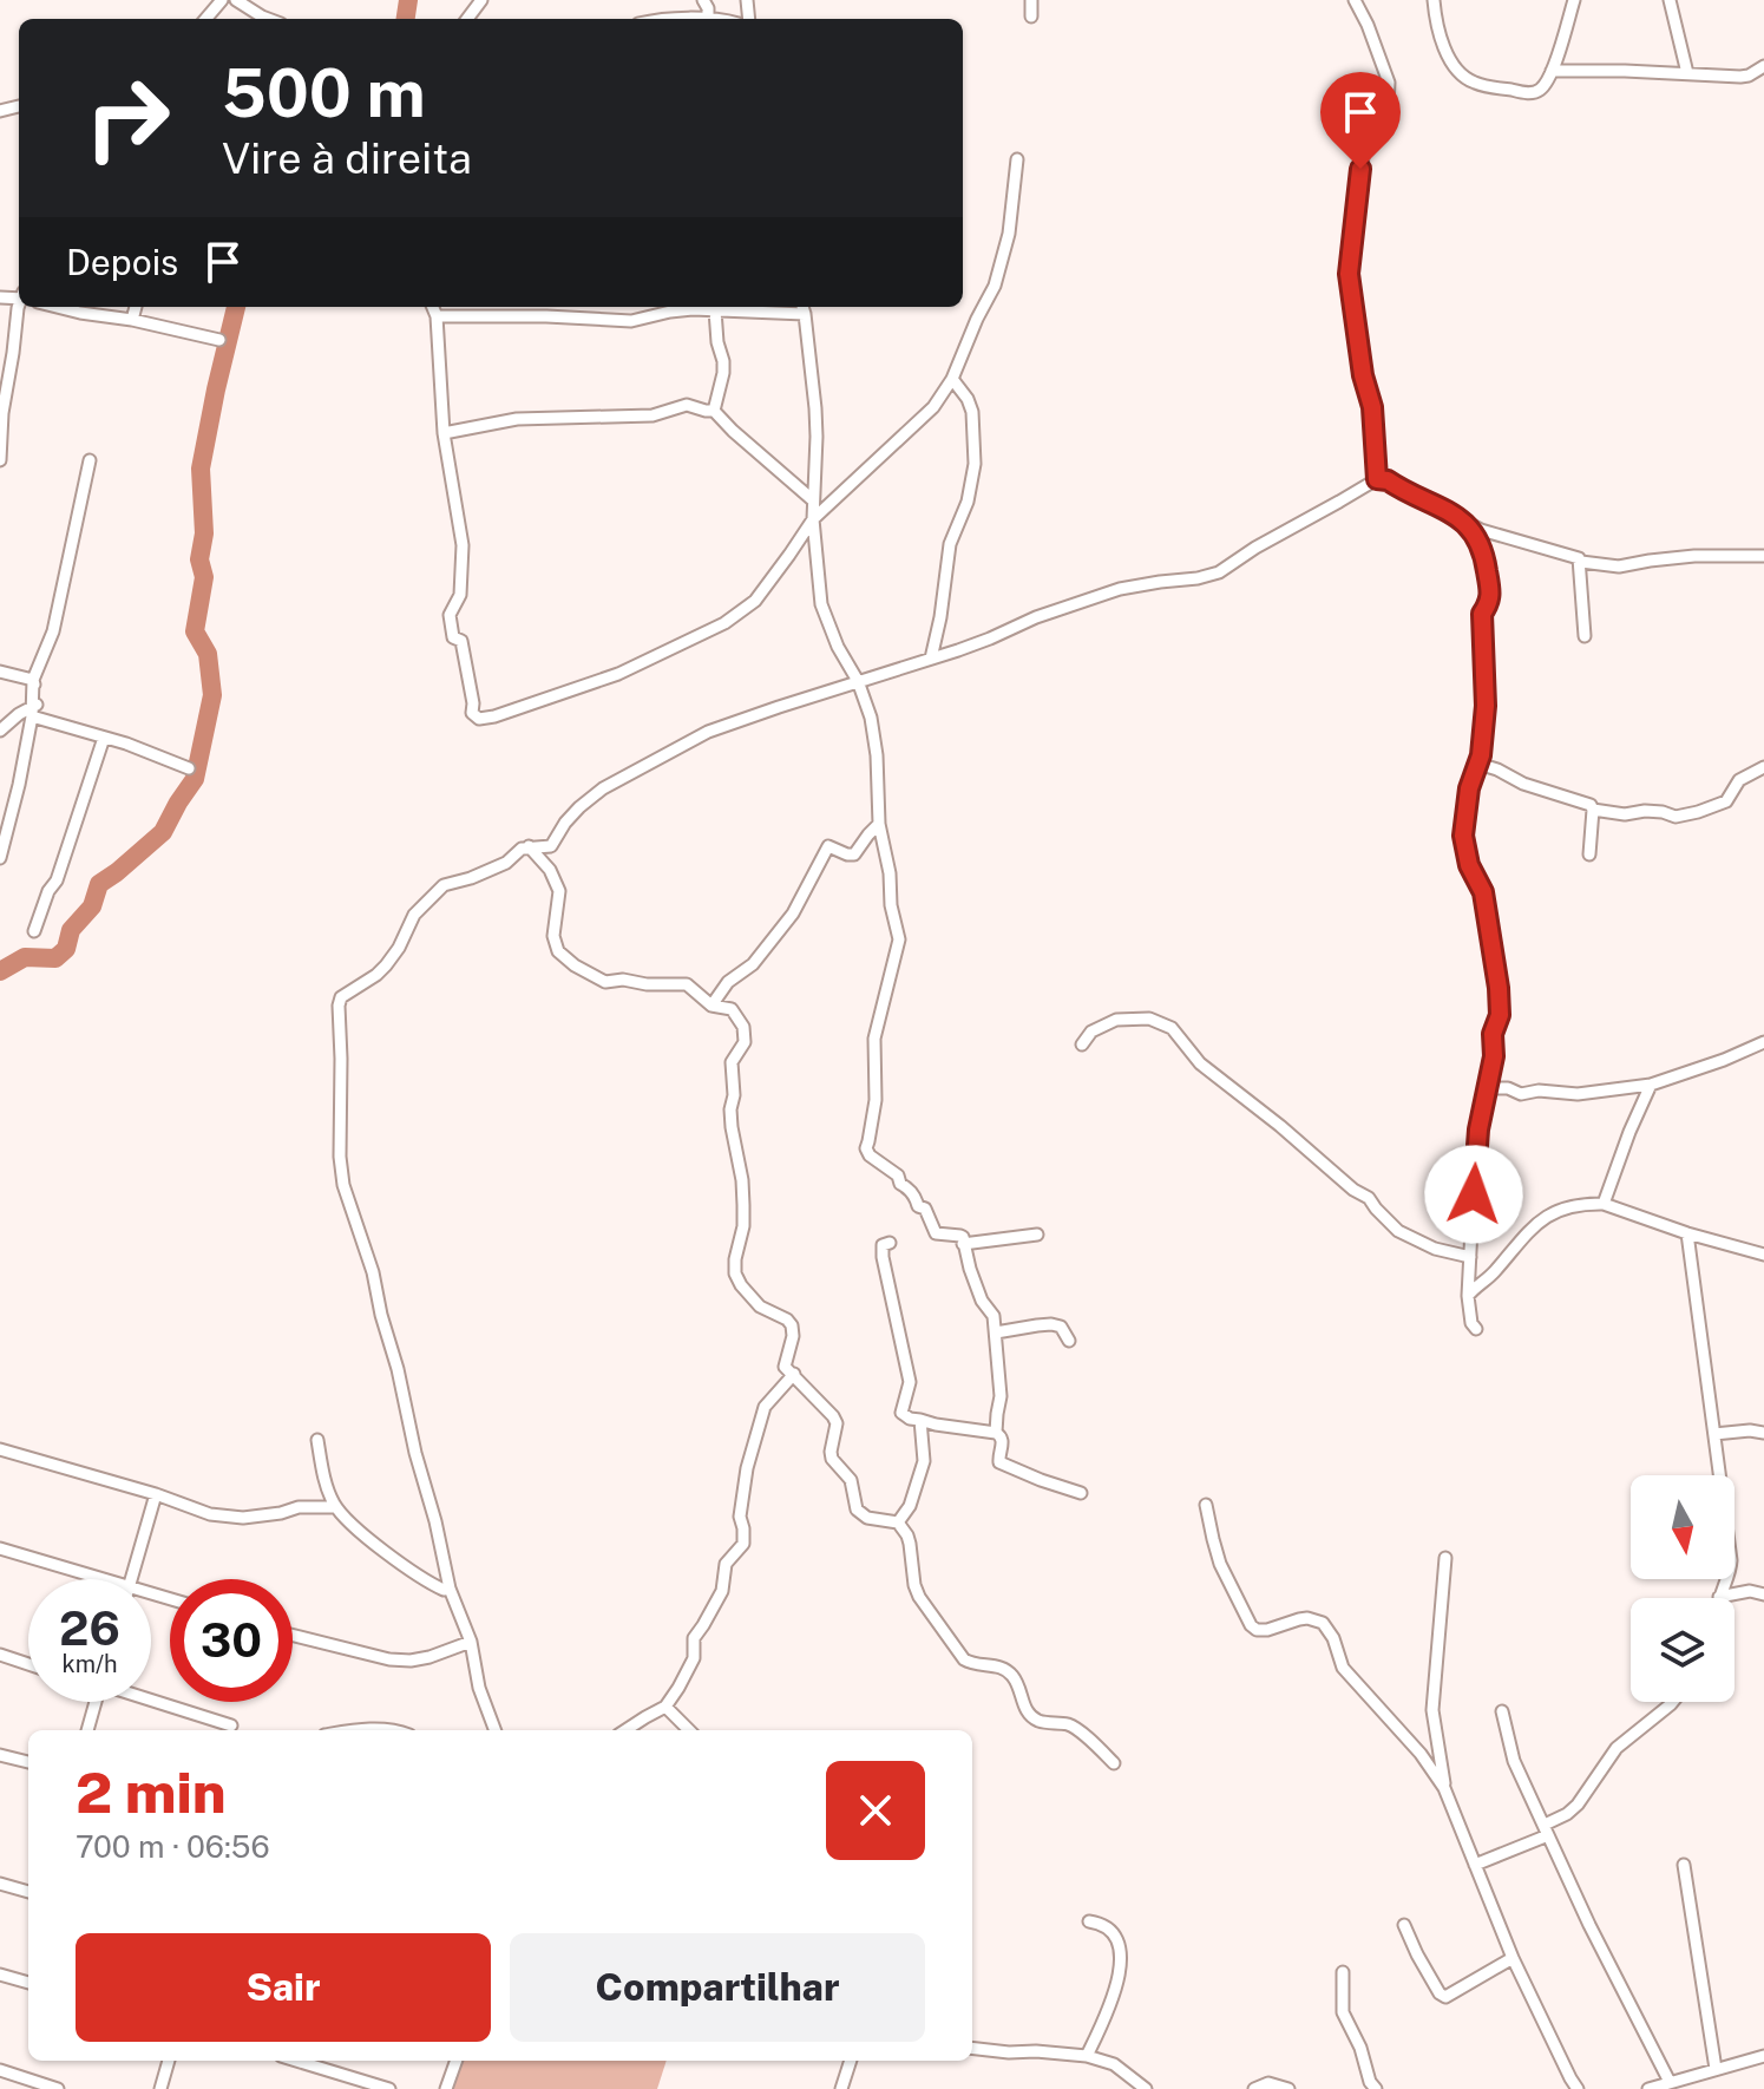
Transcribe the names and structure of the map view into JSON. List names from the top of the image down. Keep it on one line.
{"north":"bottom","page":{"turn":["500 m","Vire à direita"],"then":"Depois","speed":"26 km/h","limit":"30","heading":["2 min","700 m · 06:56"],"buttons":["Sair","Compartilhar"]}}
